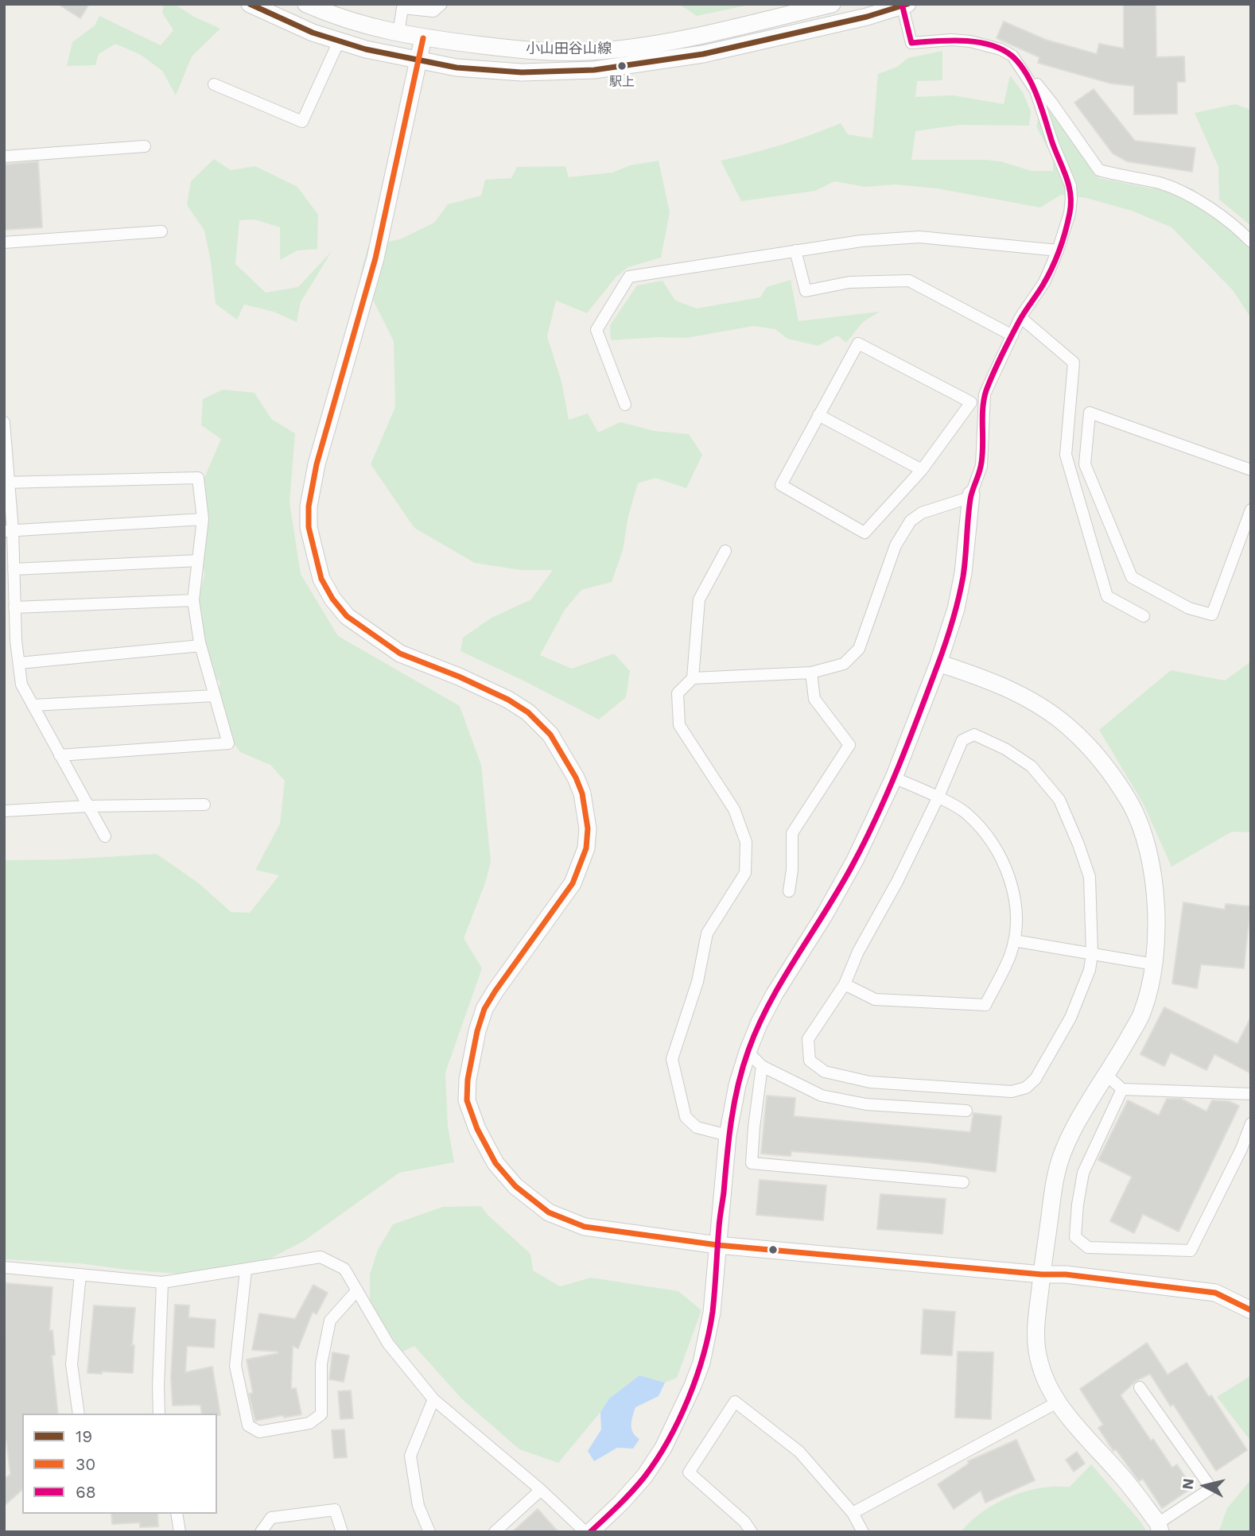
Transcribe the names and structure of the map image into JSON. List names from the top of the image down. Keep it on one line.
{"streets":{"street":["小山田谷山線"]},"places":["駅上"],"lines":["transit line 19","transit line 68","transit line 30"],"legend":["19","30","68"],"north":"left"}
